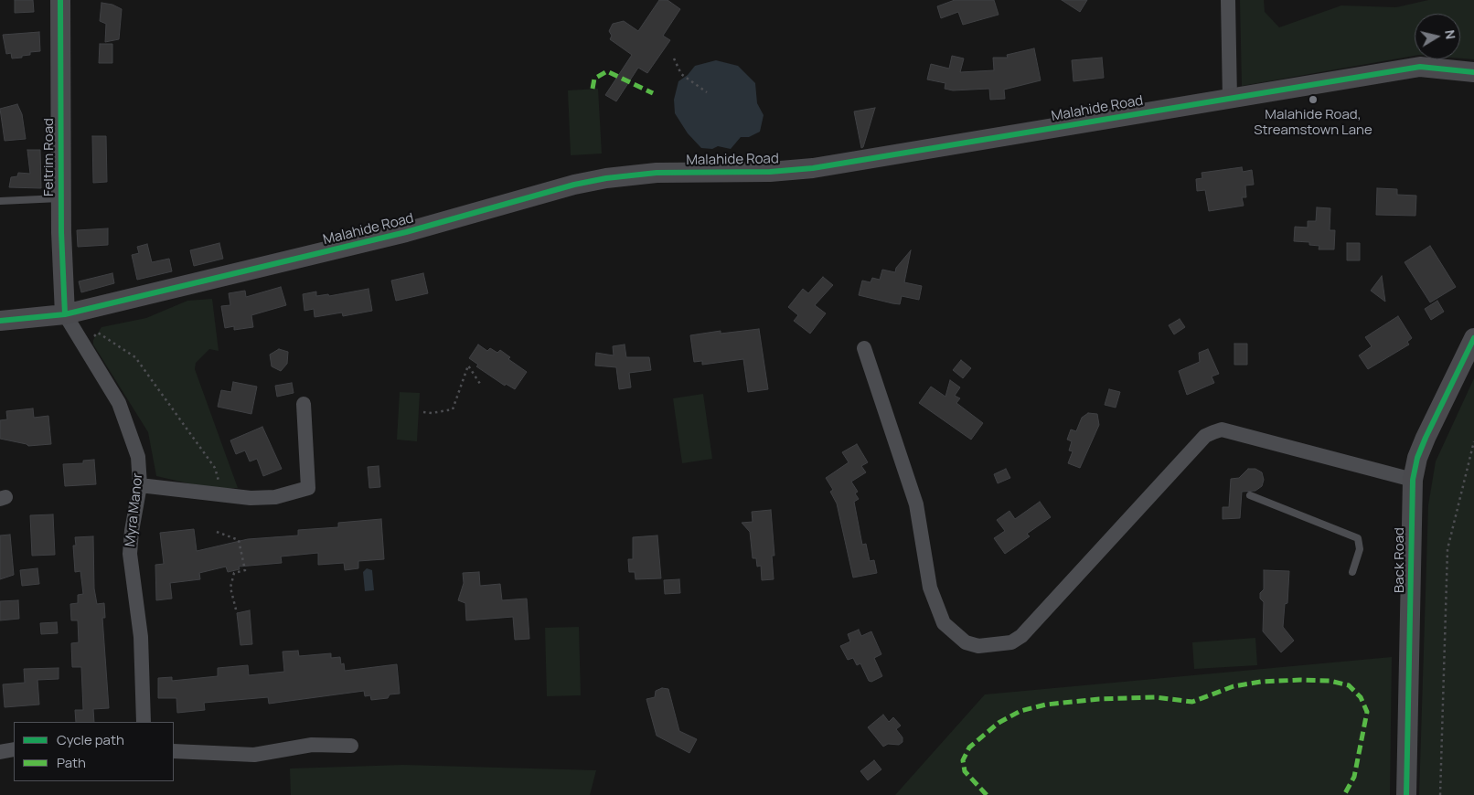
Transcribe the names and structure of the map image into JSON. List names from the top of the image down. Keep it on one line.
{"streets":{"main road":["Malahide Road","Feltrim Road","Back Road"],"street":["Myra Manor"]},"crossings":[["Malahide Road","Feltrim Road"],["Malahide Road","Myra Manor"],["Feltrim Road","Myra Manor"]],"places":["Malahide Road, Streamstown Lane"],"legend":["Cycle path","Path"],"north":"right"}
